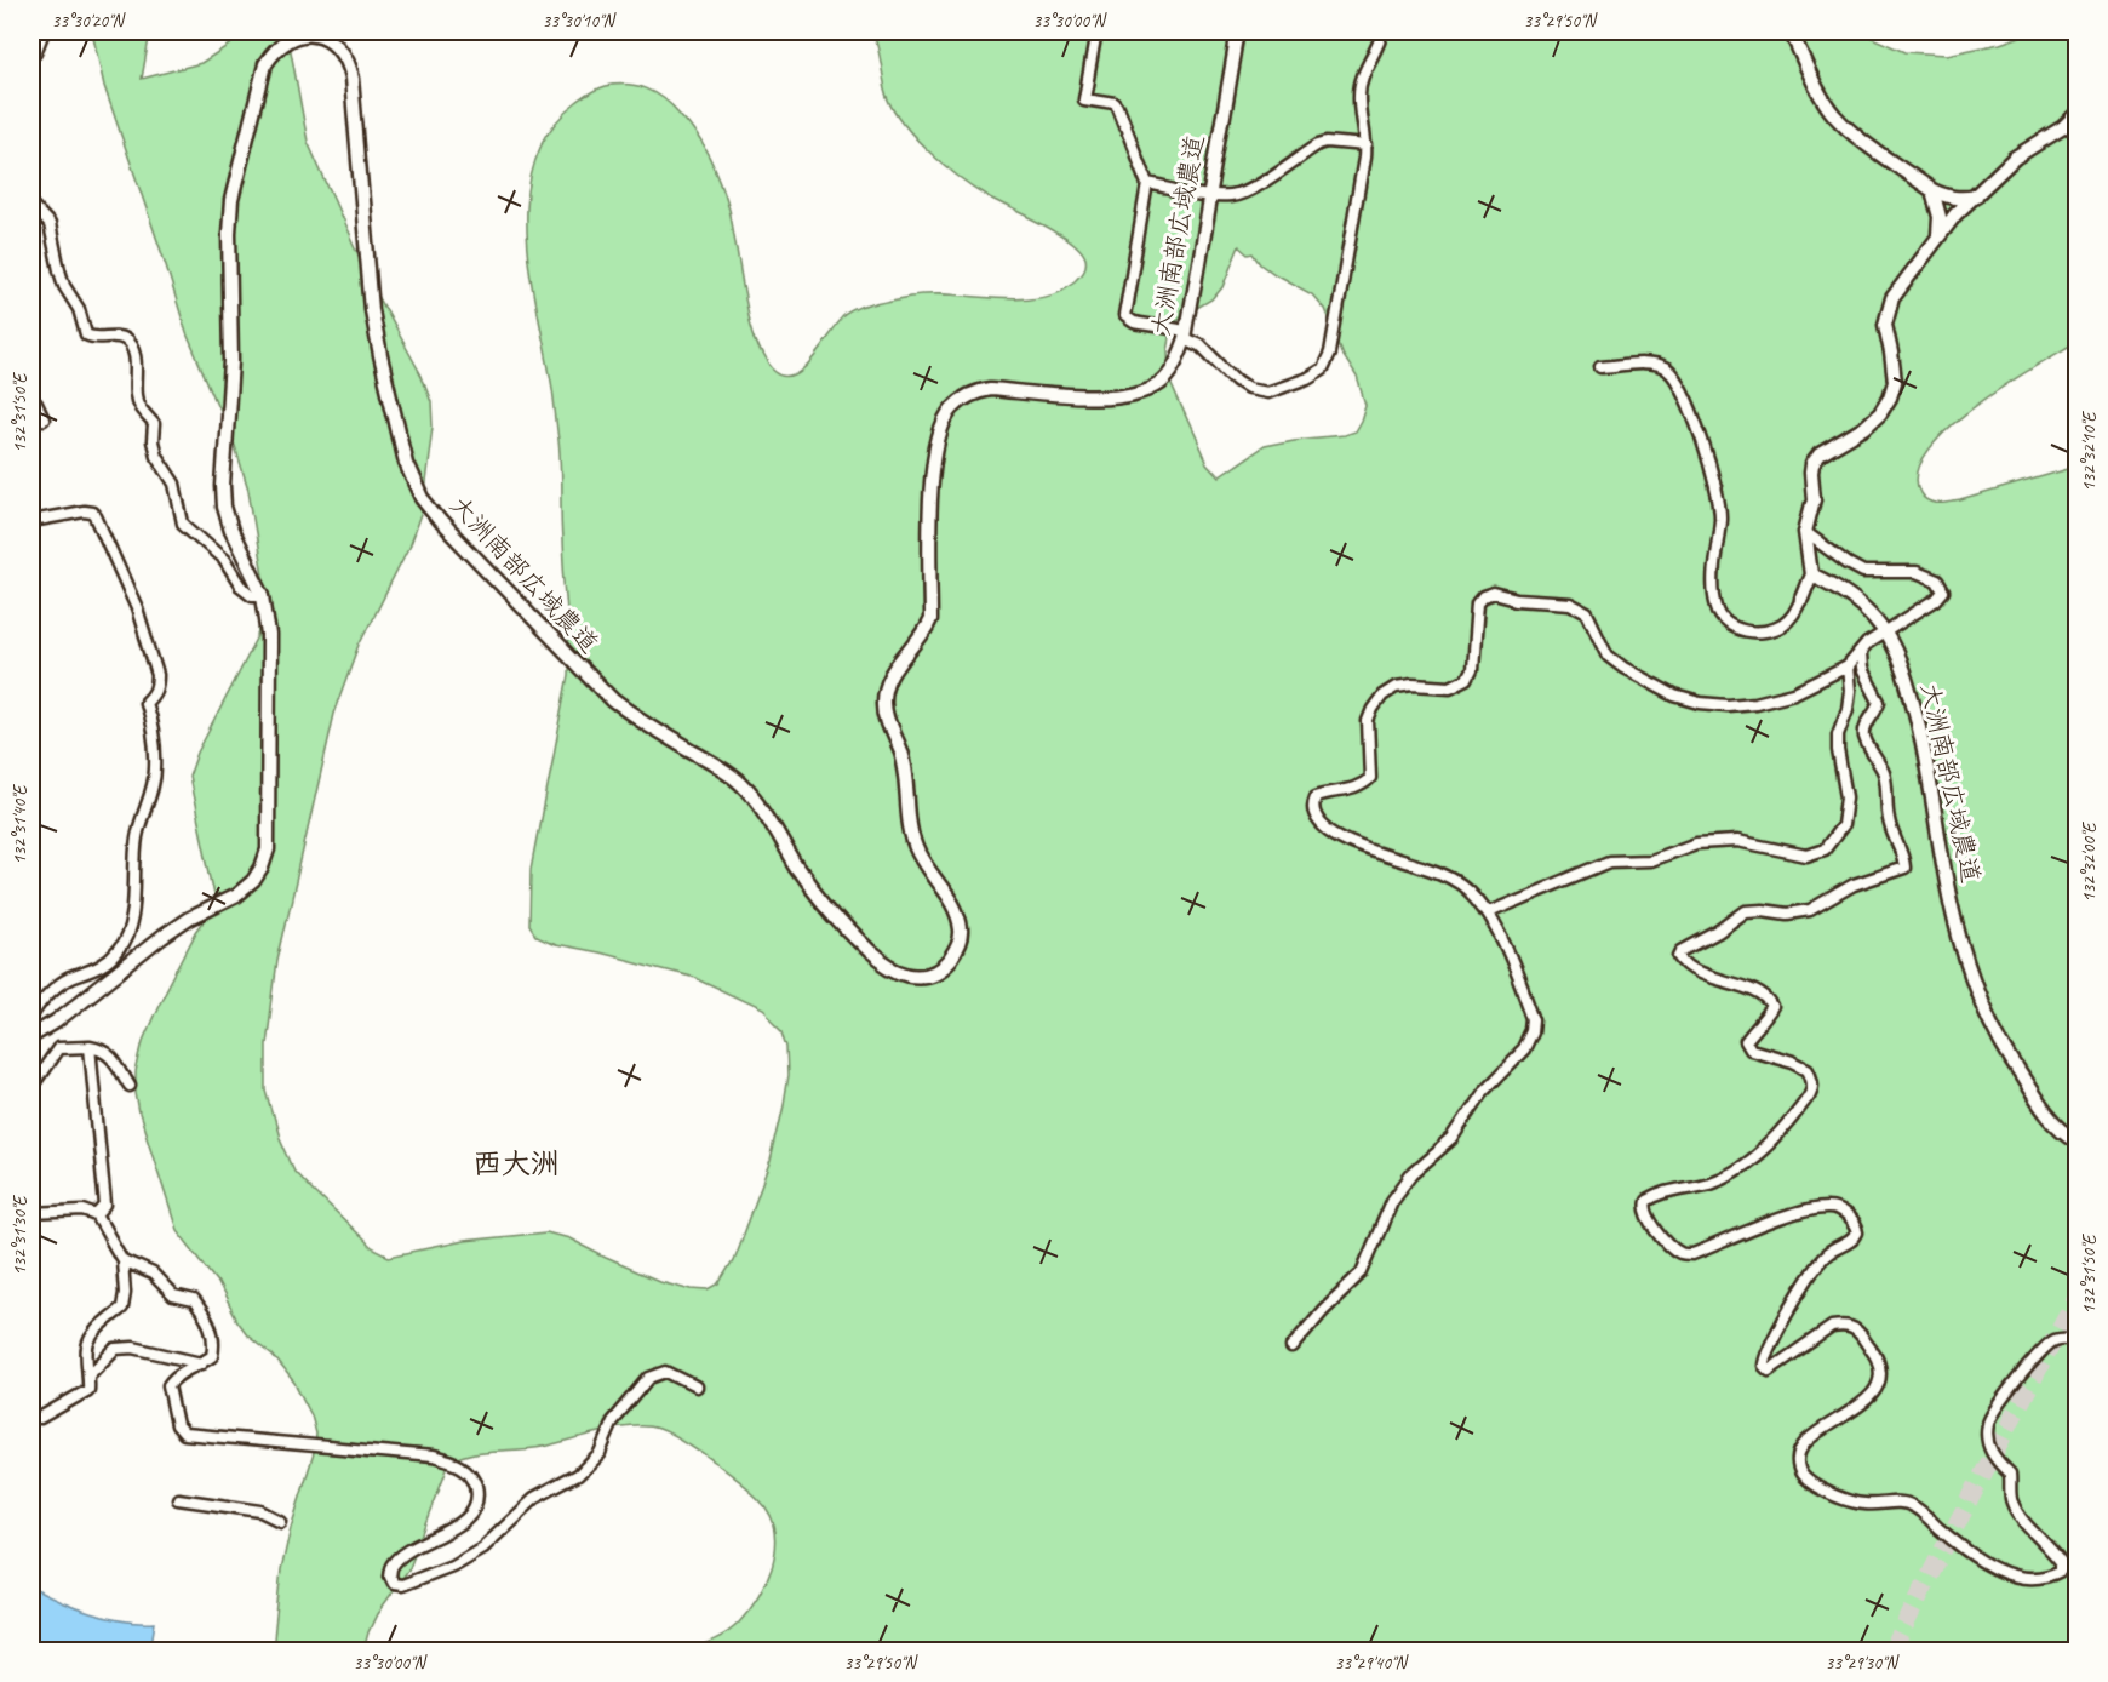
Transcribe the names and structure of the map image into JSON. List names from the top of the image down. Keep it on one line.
{"streets":{"street":["大洲南部広域農道"]},"districts":["西大洲"],"coordinates":["33°30'20\"N","33°30'10\"N","33°30'00\"N","33°29'50\"N","132°31'50\"E","132°32'10\"E","132°31'40\"E","132°32'00\"E","132°31'30\"E","33°29'40\"N","33°29'30\"N"]}
